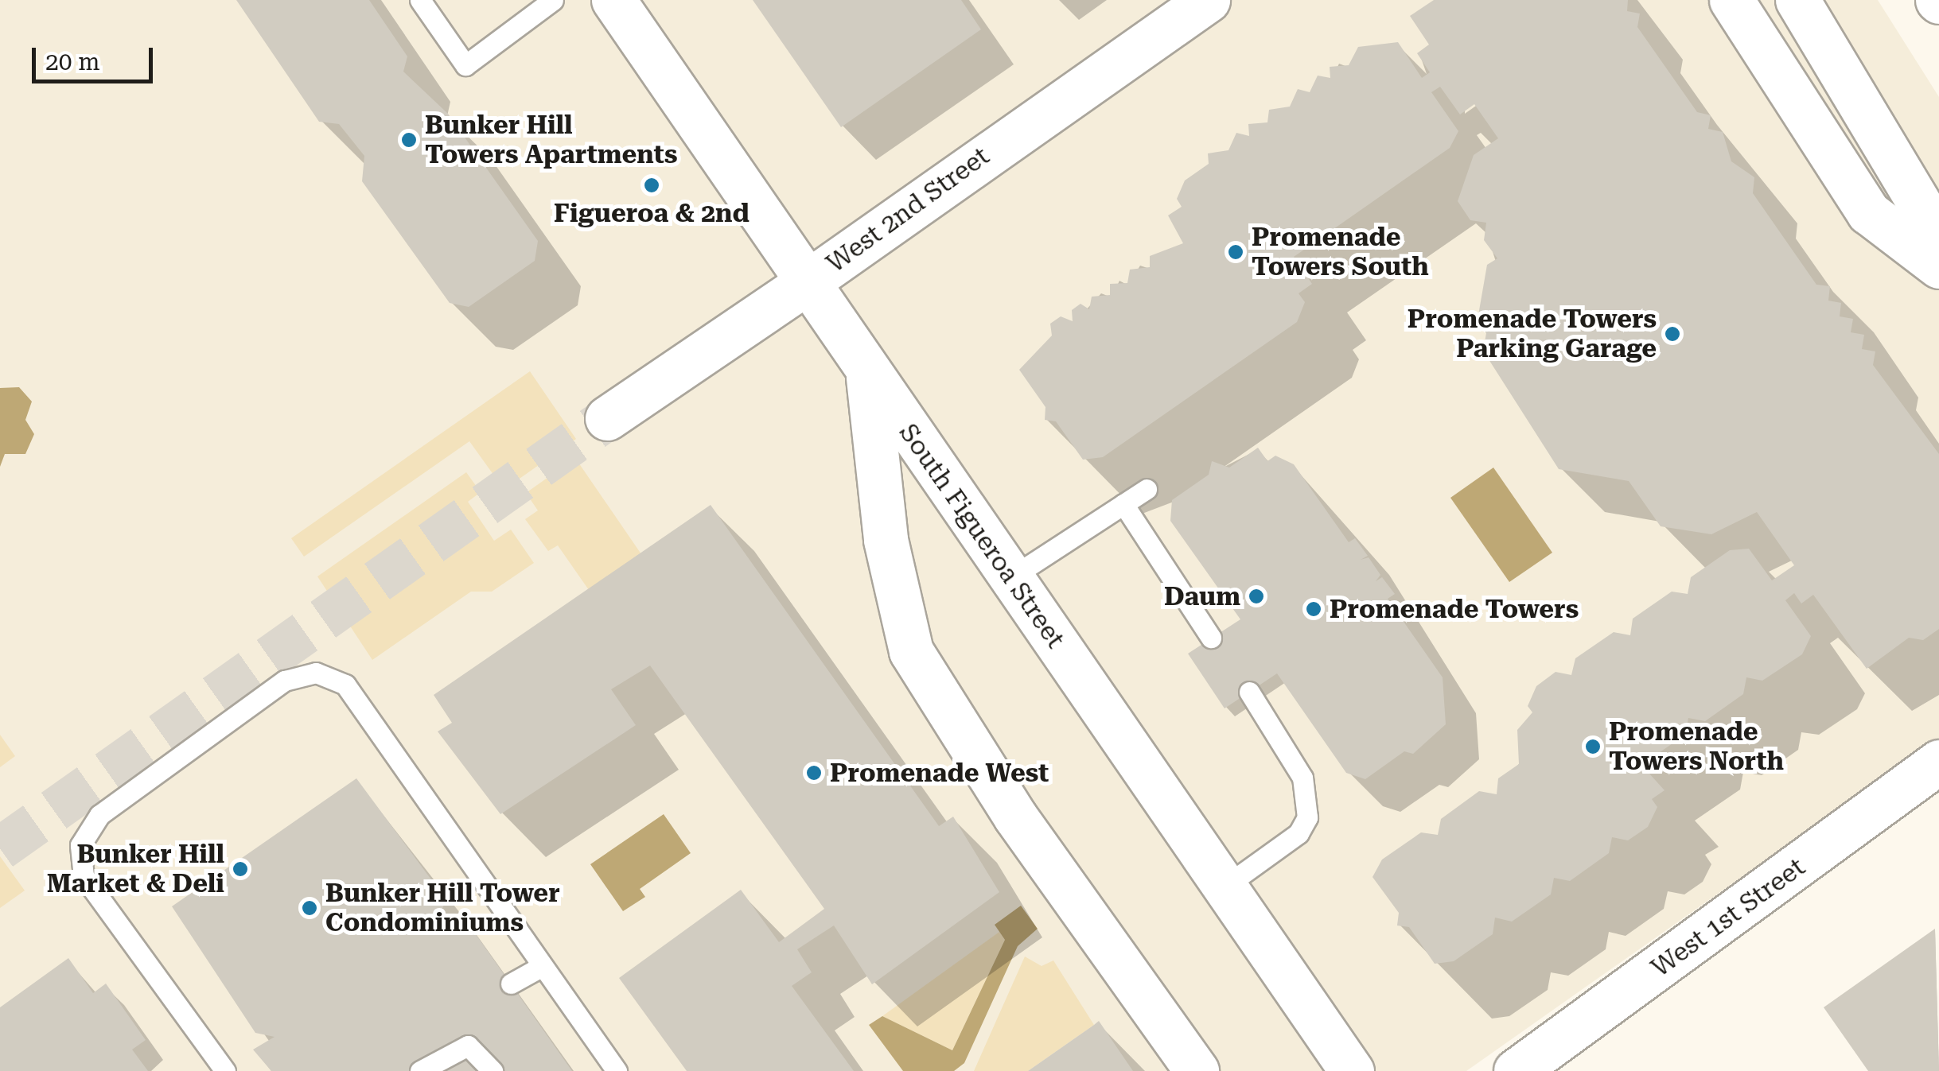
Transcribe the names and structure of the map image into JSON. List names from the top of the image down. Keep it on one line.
{"streets":{"main road":["West 2nd Street","South Figueroa Street","West 1st Street"]},"crossings":[["West 2nd Street","South Figueroa Street"]],"places":["Bunker Hill Towers Apartments","Figueroa & 2nd","Promenade Towers South","Promenade Towers Parking Garage","Daum","Promenade Towers","Promenade Towers North","Promenade West","Bunker Hill Market & Deli","Bunker Hill Tower Condominiums"],"scale_bar":"20 m"}
